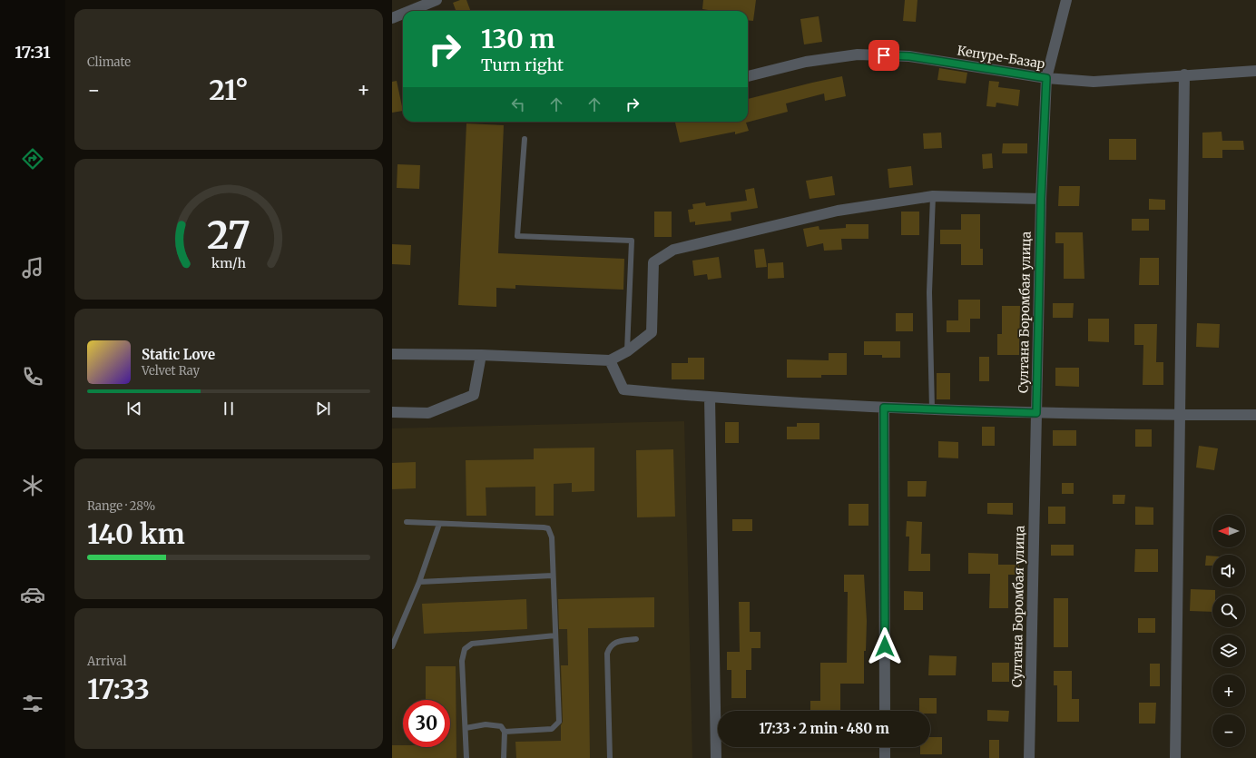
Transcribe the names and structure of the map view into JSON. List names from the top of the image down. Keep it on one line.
{"streets":{"street":["Кепуре-Базар","Султана Боромбая улица"]},"crossings":[["Кепуре-Базар","Султана Боромбая улица"]],"north":"left","page":{"tabs":"17:31","tile":["Climate",["Range · 28%","140 km"],["Arrival","17:33"]],"turn":["130 m","Turn right"],"heat":["−","21°","+"],"song":["Static Love","Velvet Ray"],"map_buttons":["+","−"],"limit":"30","trip":"17:33 · 2 min · 480 m","gauge":["27","km/h"]}}
